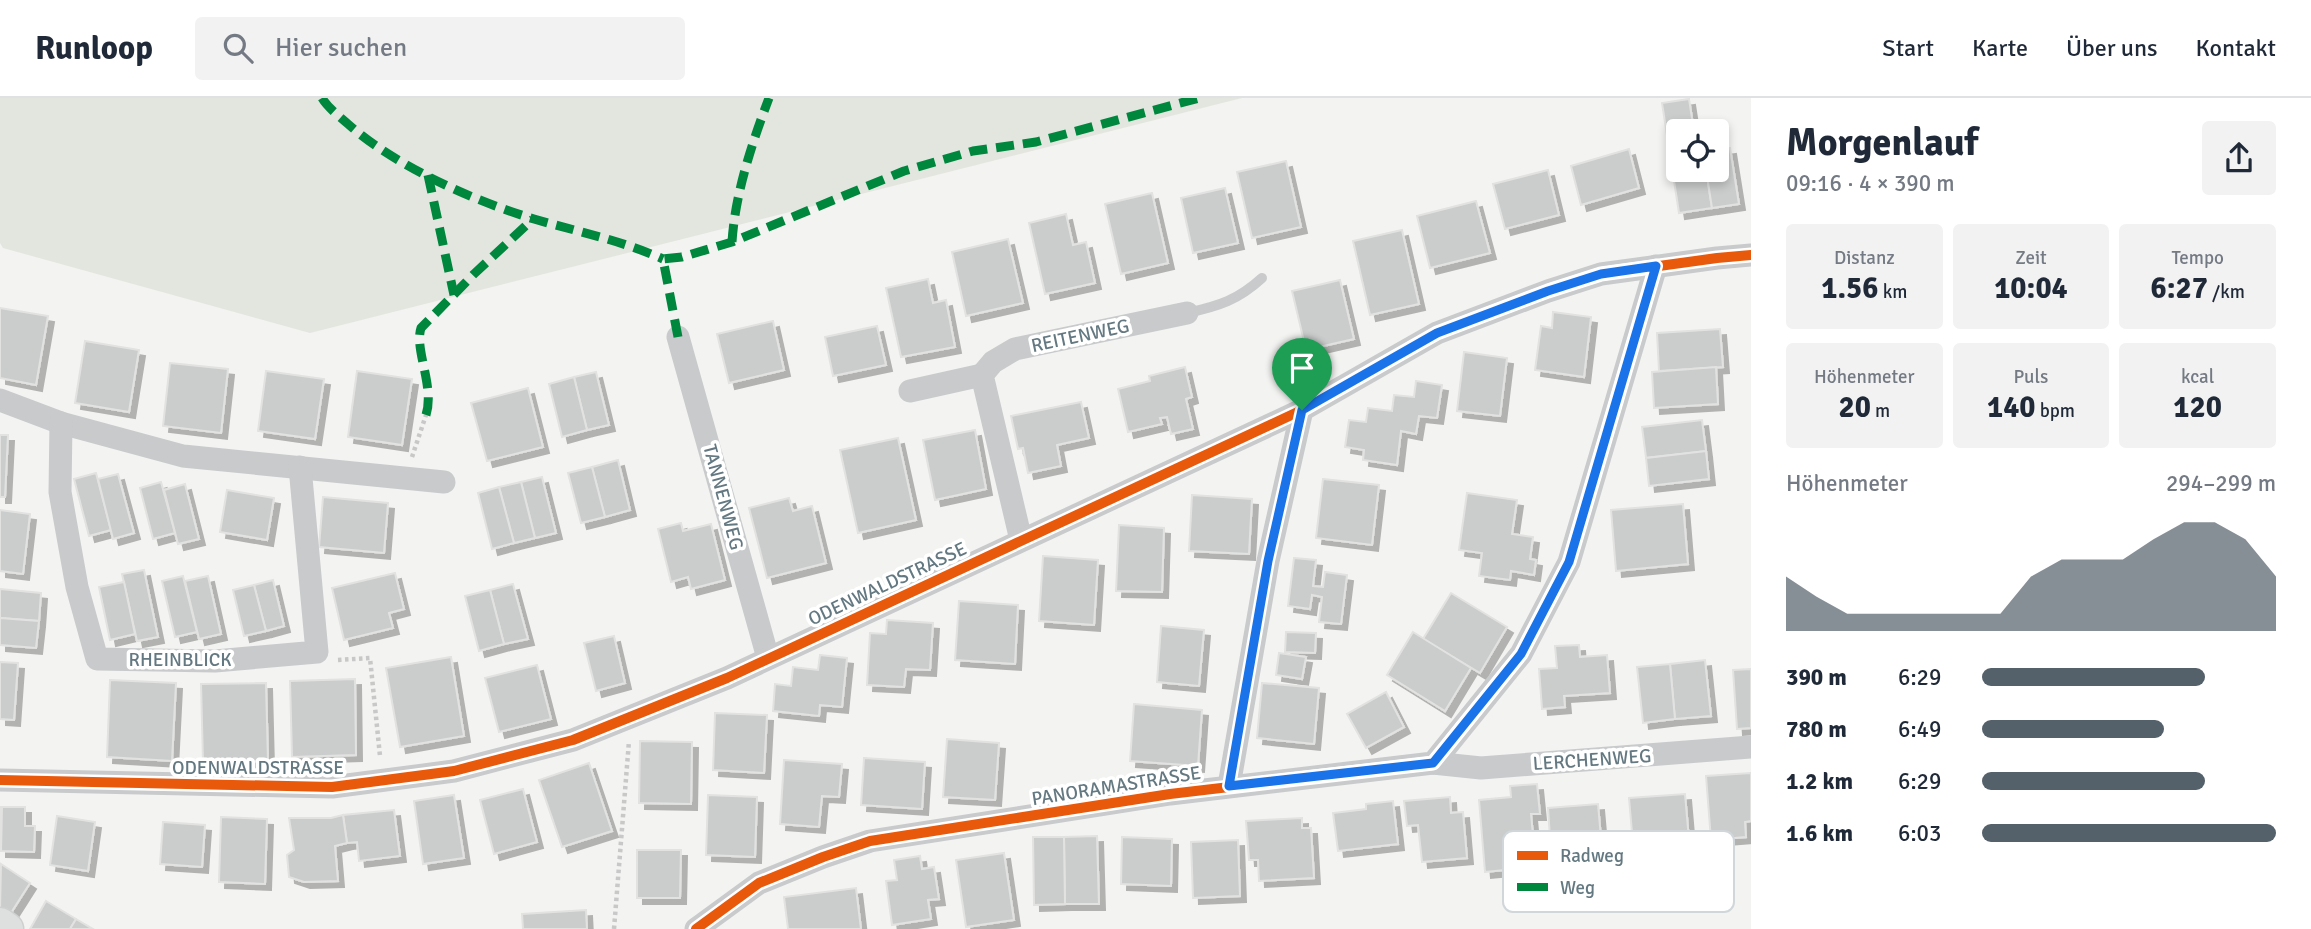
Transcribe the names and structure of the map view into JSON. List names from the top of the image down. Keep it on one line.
{"streets":{"street":["REITENWEG","TANNENWEG","ODENWALDSTRASSE","RHEINBLICK","LERCHENWEG","PANORAMASTRASSE"]},"crossings":[["TANNENWEG","ODENWALDSTRASSE"],["LERCHENWEG","PANORAMASTRASSE"]],"legend":["Radweg","Weg"],"page":{"header":"Runloop","search":"Hier suchen","nav":["Start","Karte","Über uns","Kontakt"],"heading":["Morgenlauf","09:16 · 4 × 390 m"],"stats":[["Distanz","1.56 km"],["Zeit","10:04"],["Tempo","6:27 /km"],["Höhenmeter","20 m"],["Puls","140 bpm"],["kcal","120"]],"chart":["Höhenmeter","294–299 m"],"list":[{"name":"390 m","note":"6:29"},{"name":"780 m","note":"6:49"},{"name":"1.2 km","note":"6:29"},{"name":"1.6 km","note":"6:03"}]}}
